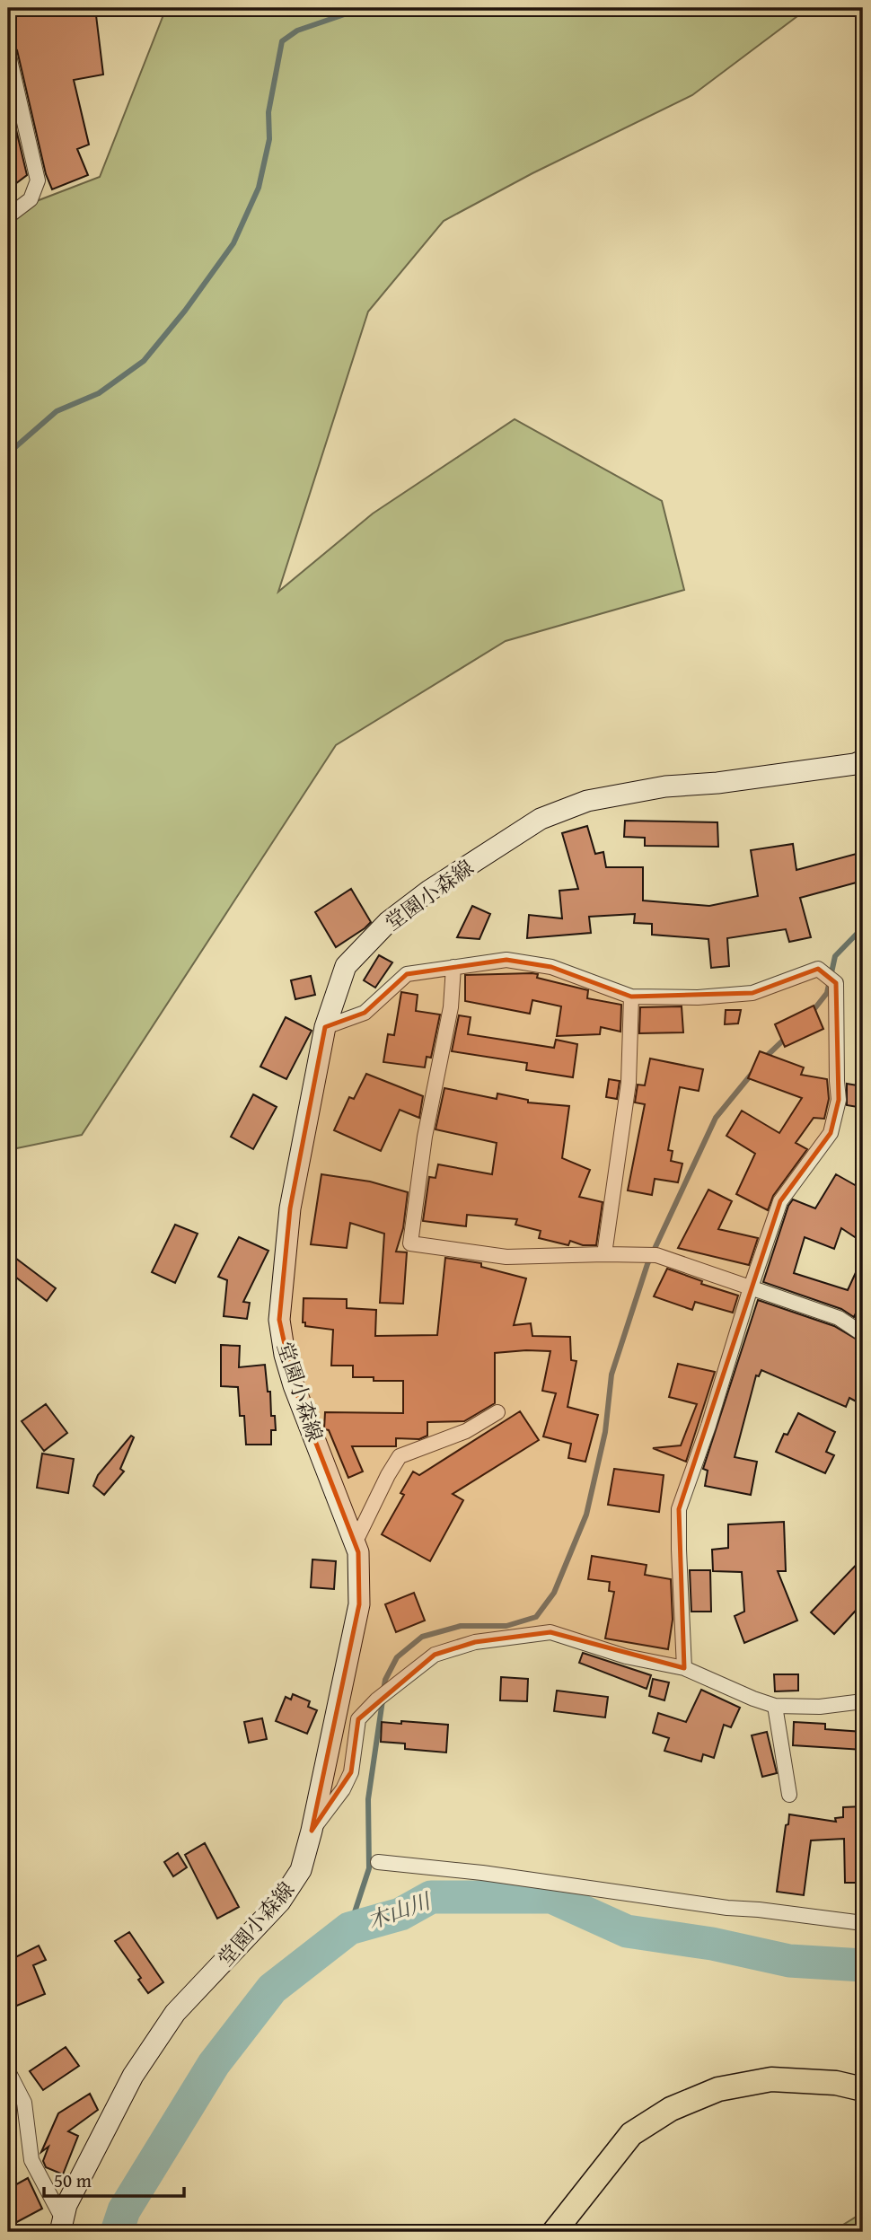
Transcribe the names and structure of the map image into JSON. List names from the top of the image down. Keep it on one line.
{"streets":{"main road":["堂園小森線"]},"water":["木山川"],"scale_bar":"50 m"}
